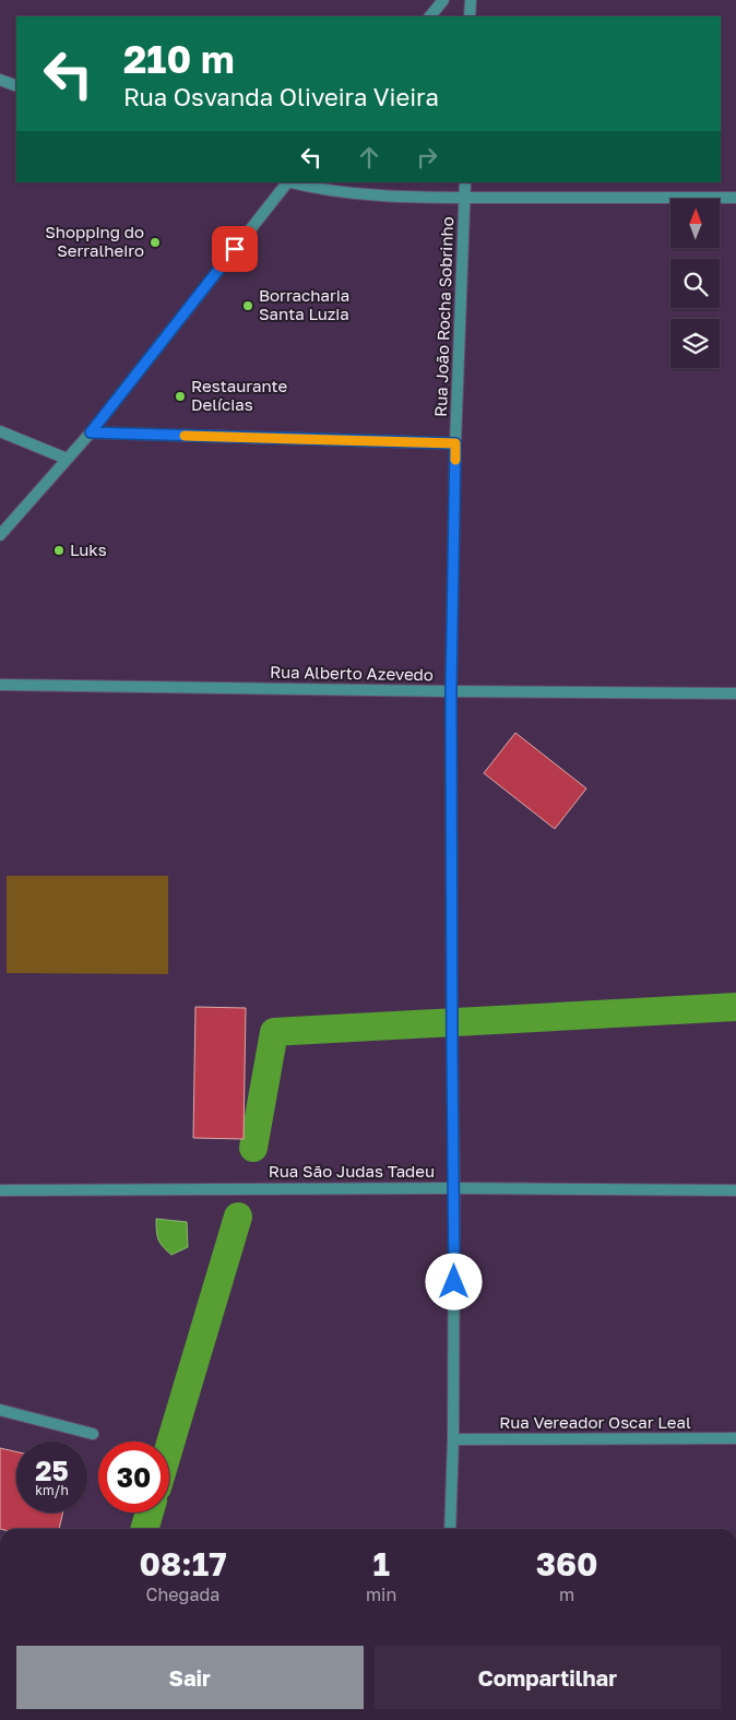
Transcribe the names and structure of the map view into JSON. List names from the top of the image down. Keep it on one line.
{"streets":{"street":["Rua João Rocha Sobrinho","Rua Alberto Azevedo","Rua São Judas Tadeu","Rua Vereador Oscar Leal"]},"crossings":[["Rua João Rocha Sobrinho","Rua Alberto Azevedo"],["Rua João Rocha Sobrinho","Rua São Judas Tadeu"],["Rua João Rocha Sobrinho","Rua Vereador Oscar Leal"]],"places":["Shopping do Serralheiro","Borracharia Santa Luzia","Restaurante Delícias","Luks"],"north":"top","page":{"turn":["210 m","Rua Osvanda Oliveira Vieira"],"speed":"25 km/h","limit":"30","eta":["08:17","Chegada","1","min","360","m"],"buttons":["Sair","Compartilhar"]}}
